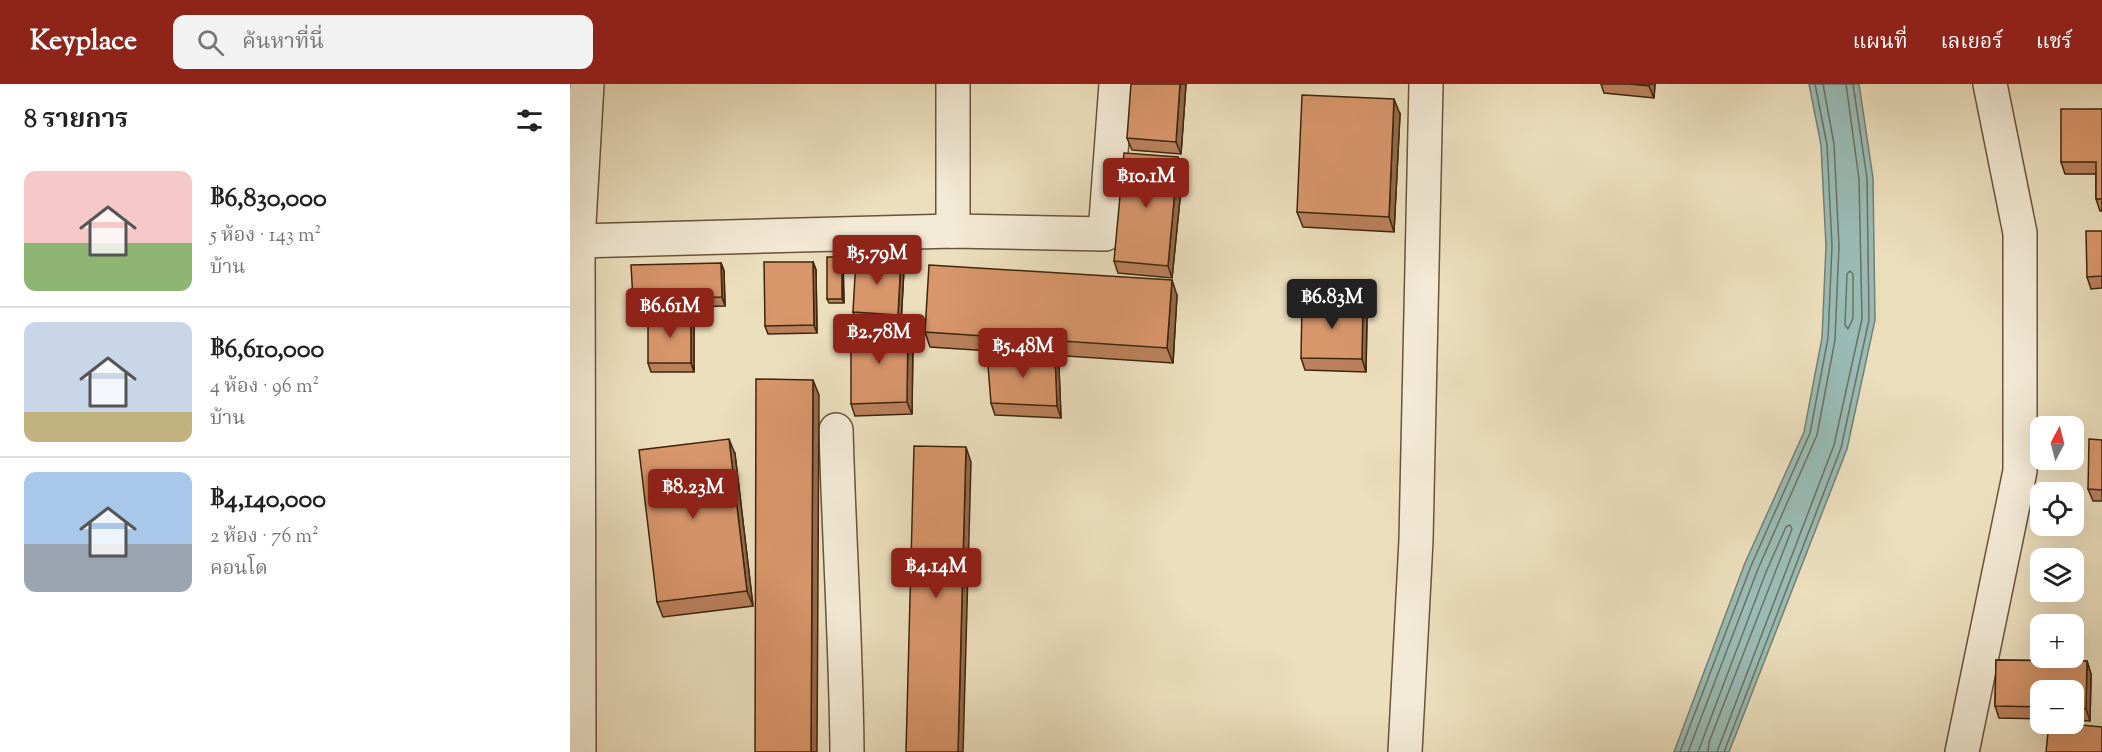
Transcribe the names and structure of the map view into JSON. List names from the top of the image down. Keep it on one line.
{"north":"top","page":{"header":"Keyplace","search":"ค้นหาที่นี่","nav":["แผนที่","เลเยอร์","แชร์"],"heading":"8 รายการ","list":[{"name":"฿6,830,000","note":"5 ห้อง · 143 m² · บ้าน"},{"name":"฿6,610,000","note":"4 ห้อง · 96 m² · บ้าน"},{"name":"฿4,140,000","note":"2 ห้อง · 76 m² · คอนโด"}],"price":["฿10.1M","฿5.79M","฿6.83M","฿6.61M","฿2.78M","฿5.48M","฿8.23M","฿4.14M"],"map_buttons":["+","−"]}}
